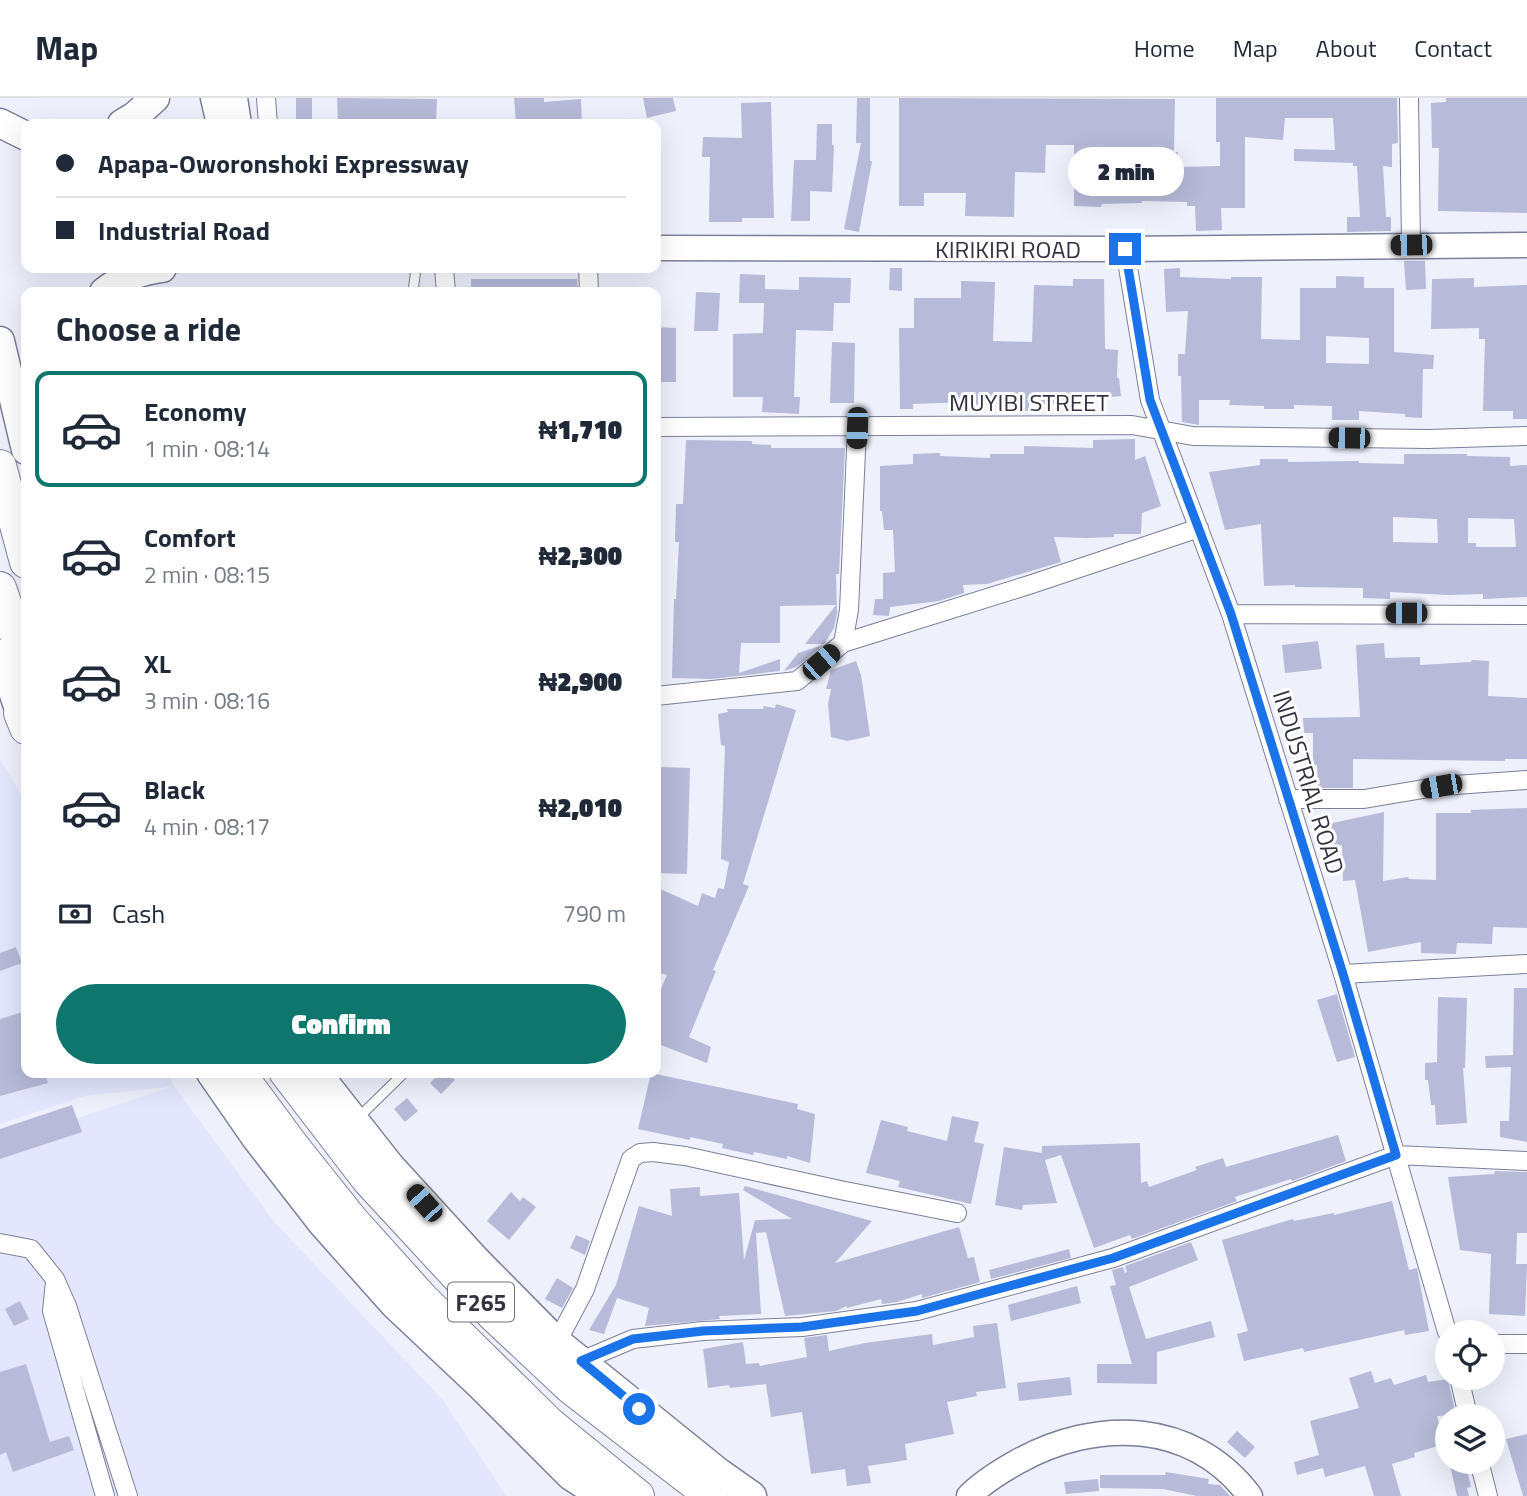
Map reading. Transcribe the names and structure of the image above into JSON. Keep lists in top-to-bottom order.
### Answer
{
  "streets": {
    "highway": ["F265"],
    "main road": ["KIRIKIRI ROAD"],
    "street": ["MUYIBI STREET", "INDUSTRIAL ROAD"]
  },
  "crossings": [
    ["KIRIKIRI ROAD", "INDUSTRIAL ROAD"],
    ["MUYIBI STREET", "INDUSTRIAL ROAD"]
  ],
  "page": {
    "header": "Map",
    "nav": [
      "Home",
      "Map",
      "About",
      "Contact"
    ],
    "banner": ["Apapa-Oworonshoki Expressway", "Industrial Road"],
    "bubble": "2 min",
    "heading": "Choose a ride",
    "list": [
      {
        "name": "Economy",
        "note": "1 min · 08:14",
        "value": "₦1,710"
      },
      {
        "name": "Comfort",
        "note": "2 min · 08:15",
        "value": "₦2,300"
      },
      {
        "name": "XL",
        "note": "3 min · 08:16",
        "value": "₦2,900"
      },
      {
        "name": "Black",
        "note": "4 min · 08:17",
        "value": "₦2,010"
      }
    ],
    "pay": ["Cash", "790 m"],
    "buttons": "Confirm"
  }
}
